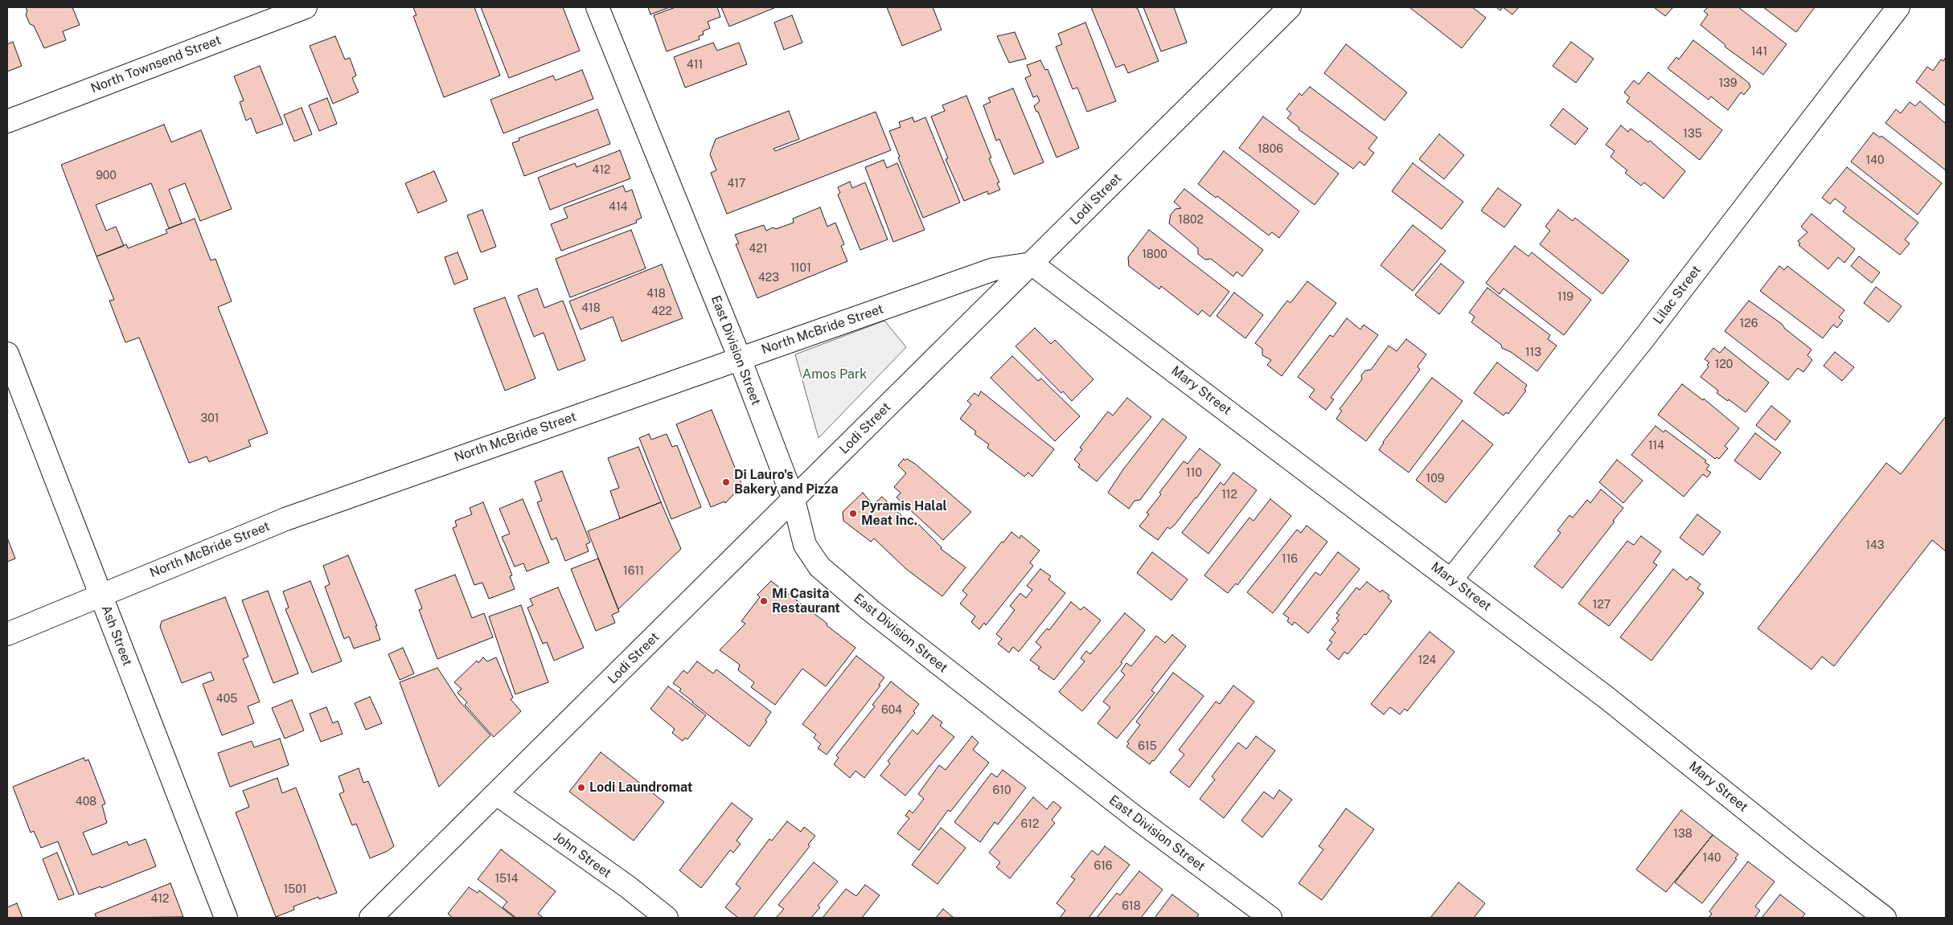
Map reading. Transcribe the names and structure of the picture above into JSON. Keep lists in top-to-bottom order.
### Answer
{
  "streets": {
    "street": [
      "North Townsend Street",
      "Lodi Street",
      "Lilac Street",
      "North McBride Street",
      "East Division Street",
      "Mary Street",
      "Ash Street",
      "John Street"
    ]
  },
  "crossings": [
    ["Lodi Street", "North McBride Street"],
    ["Lodi Street", "East Division Street"],
    ["Lodi Street", "Mary Street"],
    ["Lodi Street", "John Street"],
    ["Lilac Street", "Mary Street"],
    ["North McBride Street", "East Division Street"],
    ["North McBride Street", "Mary Street"],
    ["North McBride Street", "Ash Street"]
  ],
  "parks": ["Amos Park"],
  "places": [
    "Di Lauro's Bakery and Pizza",
    "Pyramis Halal Meat Inc.",
    "Mi Casita Restaurant",
    "Lodi Laundromat"
  ],
  "house_numbers": [
    "141",
    "411",
    "139",
    "135",
    "1806",
    "140",
    "412",
    "900",
    "417",
    "414",
    "1802",
    "421",
    "1800",
    "1101",
    "423",
    "418",
    "119",
    "418",
    "422",
    "126",
    "113",
    "120",
    "301",
    "114",
    "110",
    "109",
    "112",
    "143",
    "116",
    "1611",
    "127",
    "124",
    "405",
    "604",
    "615",
    "610",
    "408",
    "612",
    "138",
    "140",
    "616",
    "1514",
    "1501",
    "412",
    "618"
  ]
}
